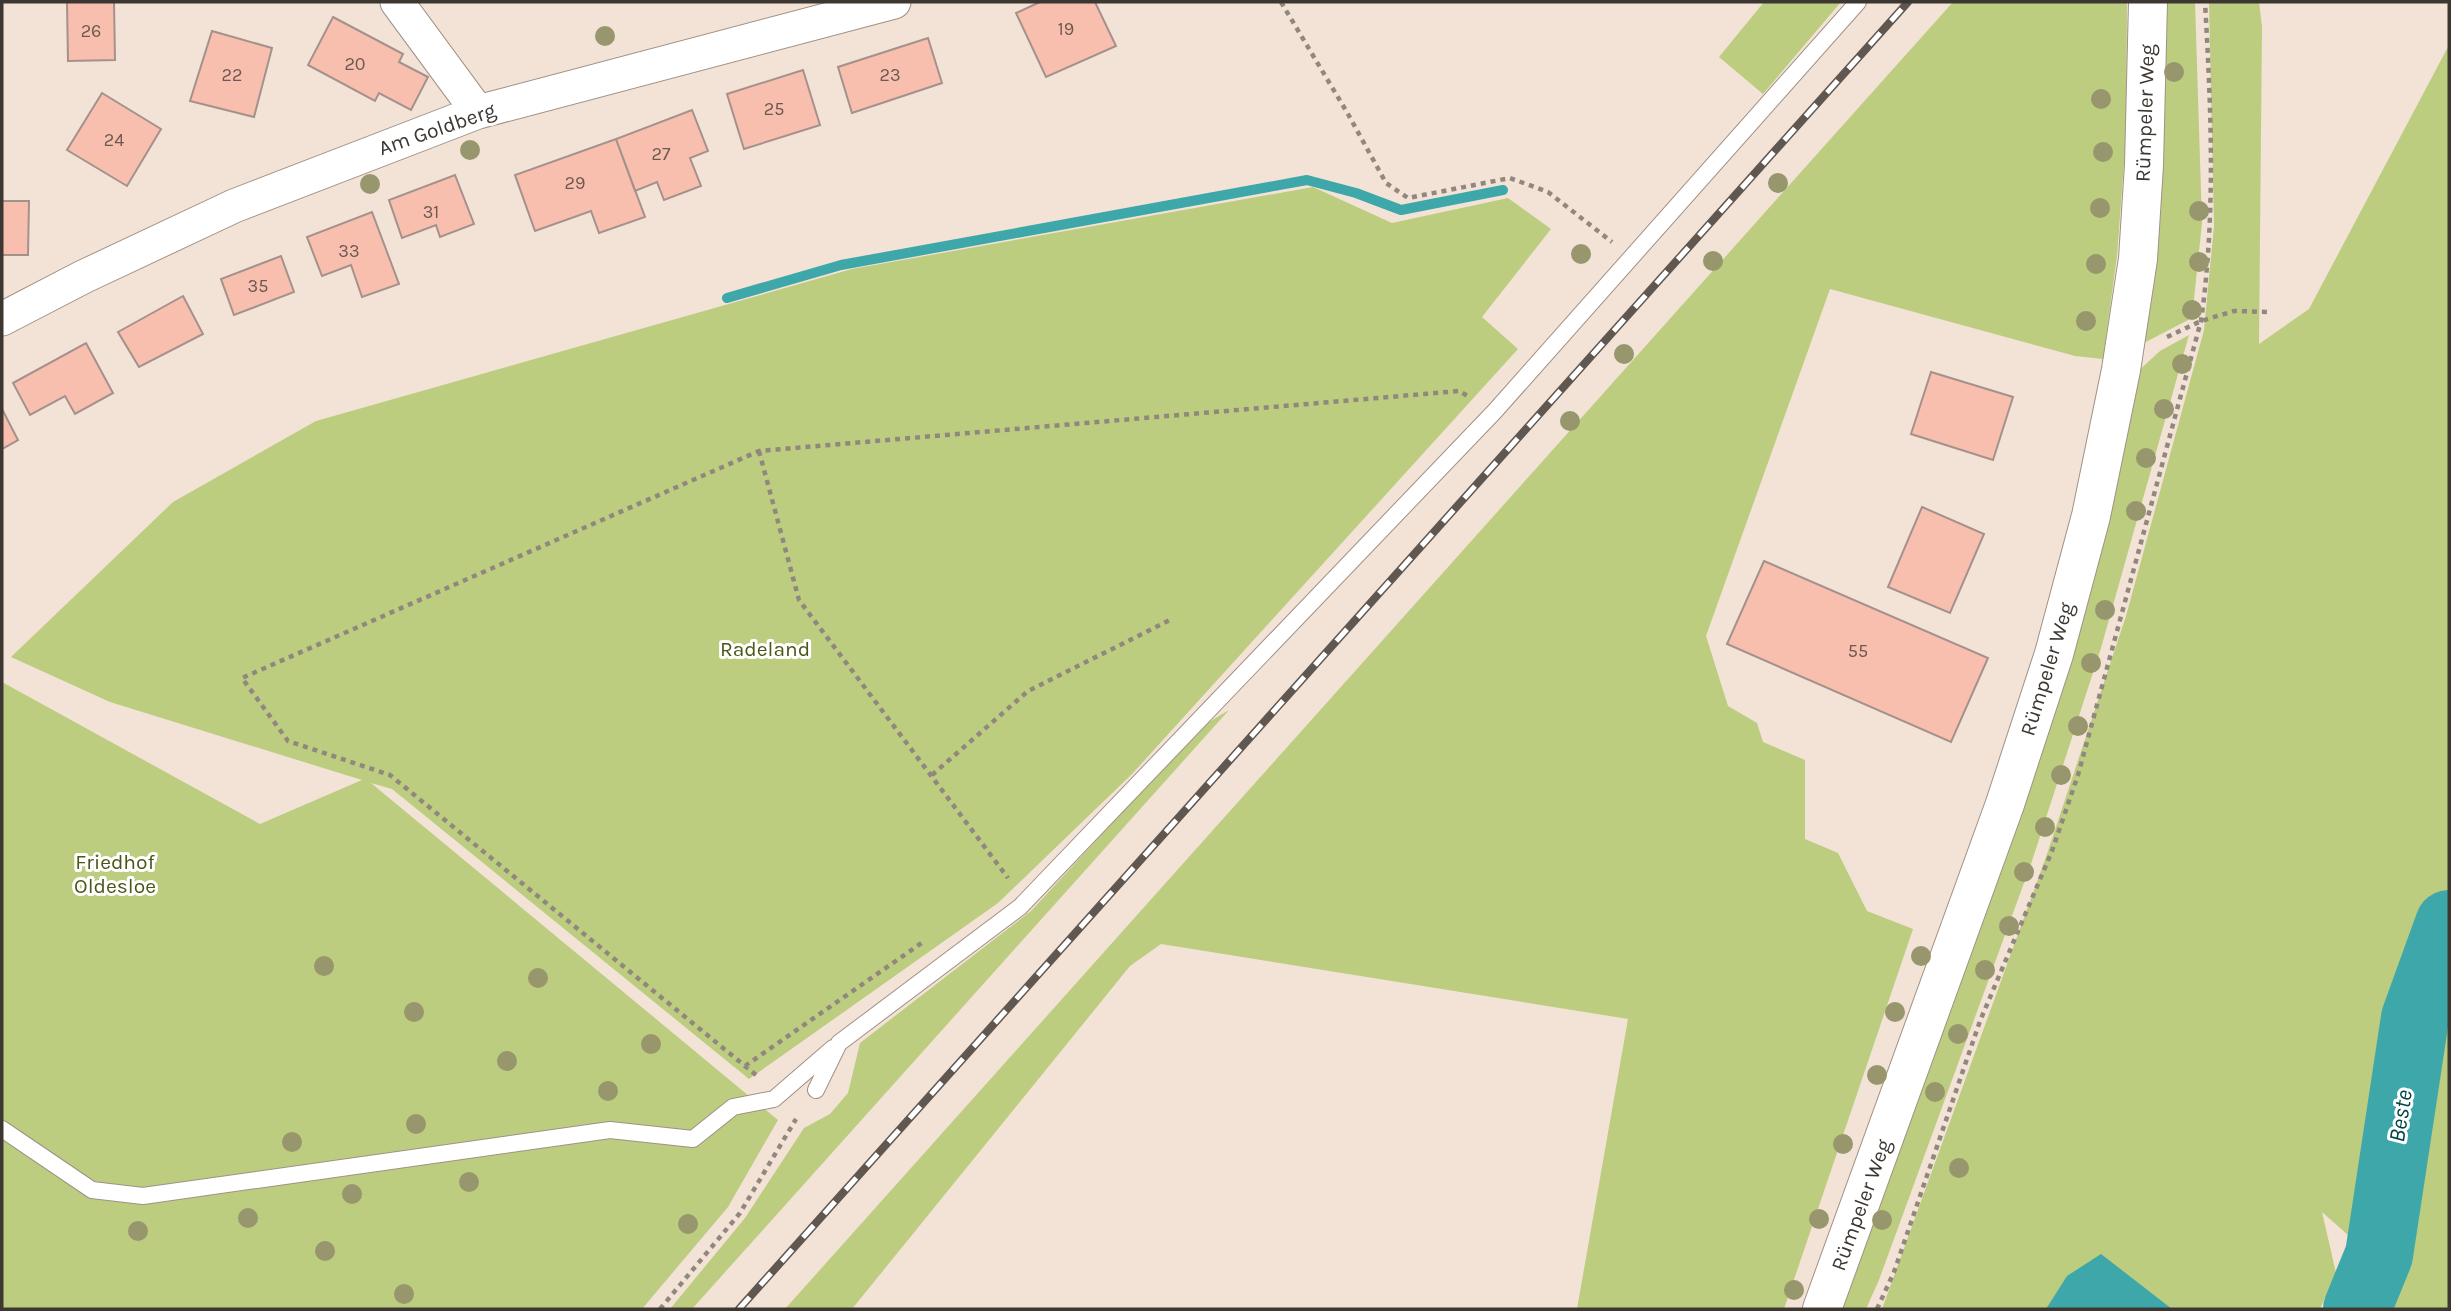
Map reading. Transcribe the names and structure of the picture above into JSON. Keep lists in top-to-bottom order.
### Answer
{
  "streets": {
    "street": ["Rümpeler Weg", "Am Goldberg"]
  },
  "water": ["Beste"],
  "parks": ["Radeland", "Friedhof Oldesloe"],
  "house_numbers": [
    "19",
    "26",
    "20",
    "22",
    "23",
    "25",
    "24",
    "27",
    "29",
    "31",
    "33",
    "35",
    "55"
  ]
}
